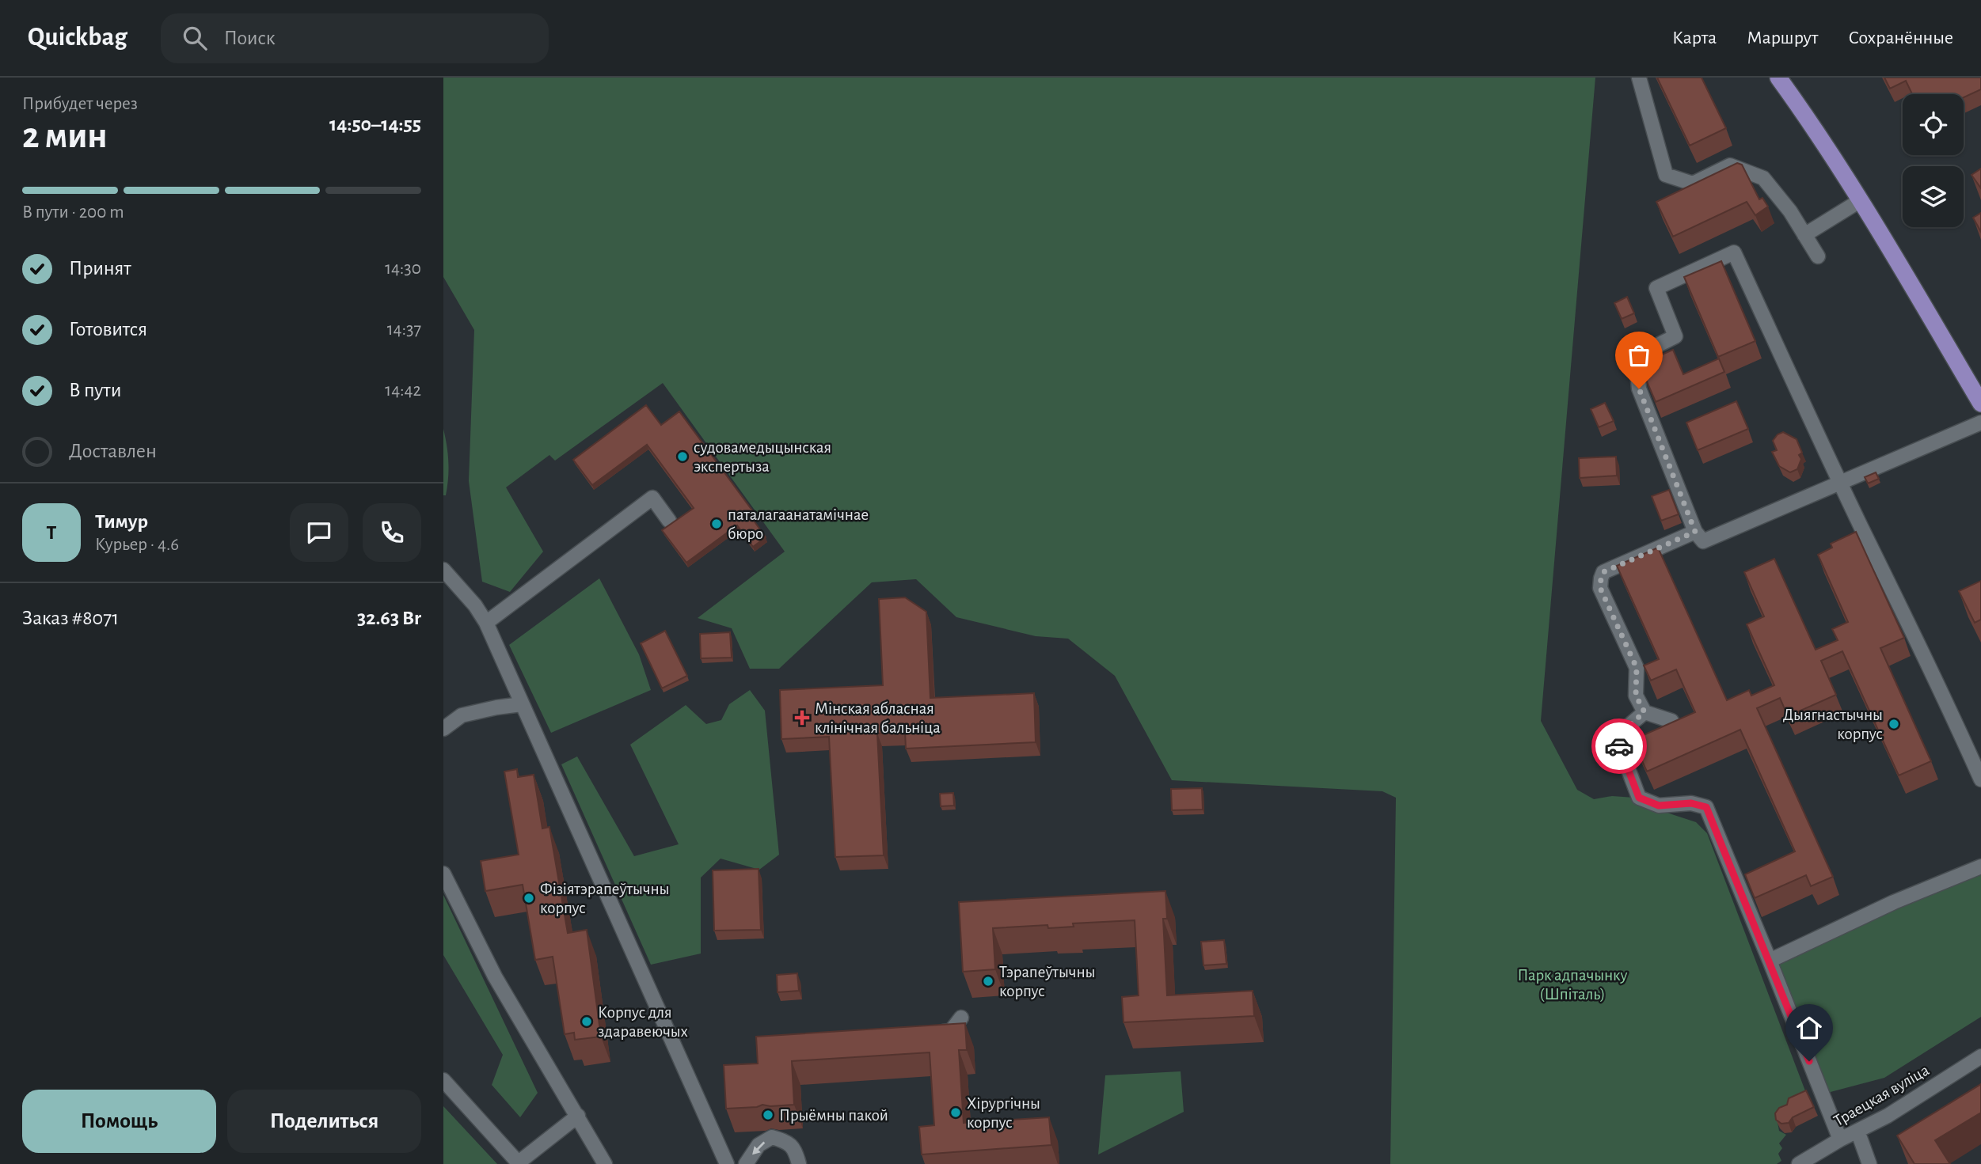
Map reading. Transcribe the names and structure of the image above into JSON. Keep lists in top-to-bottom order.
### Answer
{
  "streets": {
    "street": ["Траецкая вуліца"]
  },
  "parks": ["Парк адпачынку (Шпіталь)"],
  "places": {
    "other": [
      "судовамедыцынская экспертыза",
      "паталагаанатамічнае бюро",
      "Дыягнастычны корпус",
      "Фізіятэрапеўтычны корпус",
      "Тэрапеўтычны корпус",
      "Корпус для здаравеючых",
      "Хірургічны корпус",
      "Прыёмны пакой"
    ],
    "health": ["Мінская абласная клінічная бальніца"]
  },
  "page": {
    "header": "Quickbag",
    "search": "Поиск",
    "nav": ["Карта", "Маршрут", "Сохранённые"],
    "heading": ["2 мин", "Прибудет через", "14:50–14:55"],
    "panel": [
      "Тимур",
      "Курьер · 4.6",
      "Заказ #8071",
      "32.63 Br"
    ],
    "bar": "В пути · 200 m",
    "list": [
      ["Принят", "14:30"],
      ["Готовится", "14:37"],
      ["В пути", "14:42"],
      "Доставлен"
    ],
    "round": "Т",
    "buttons": ["Помощь", "Поделиться"]
  }
}
